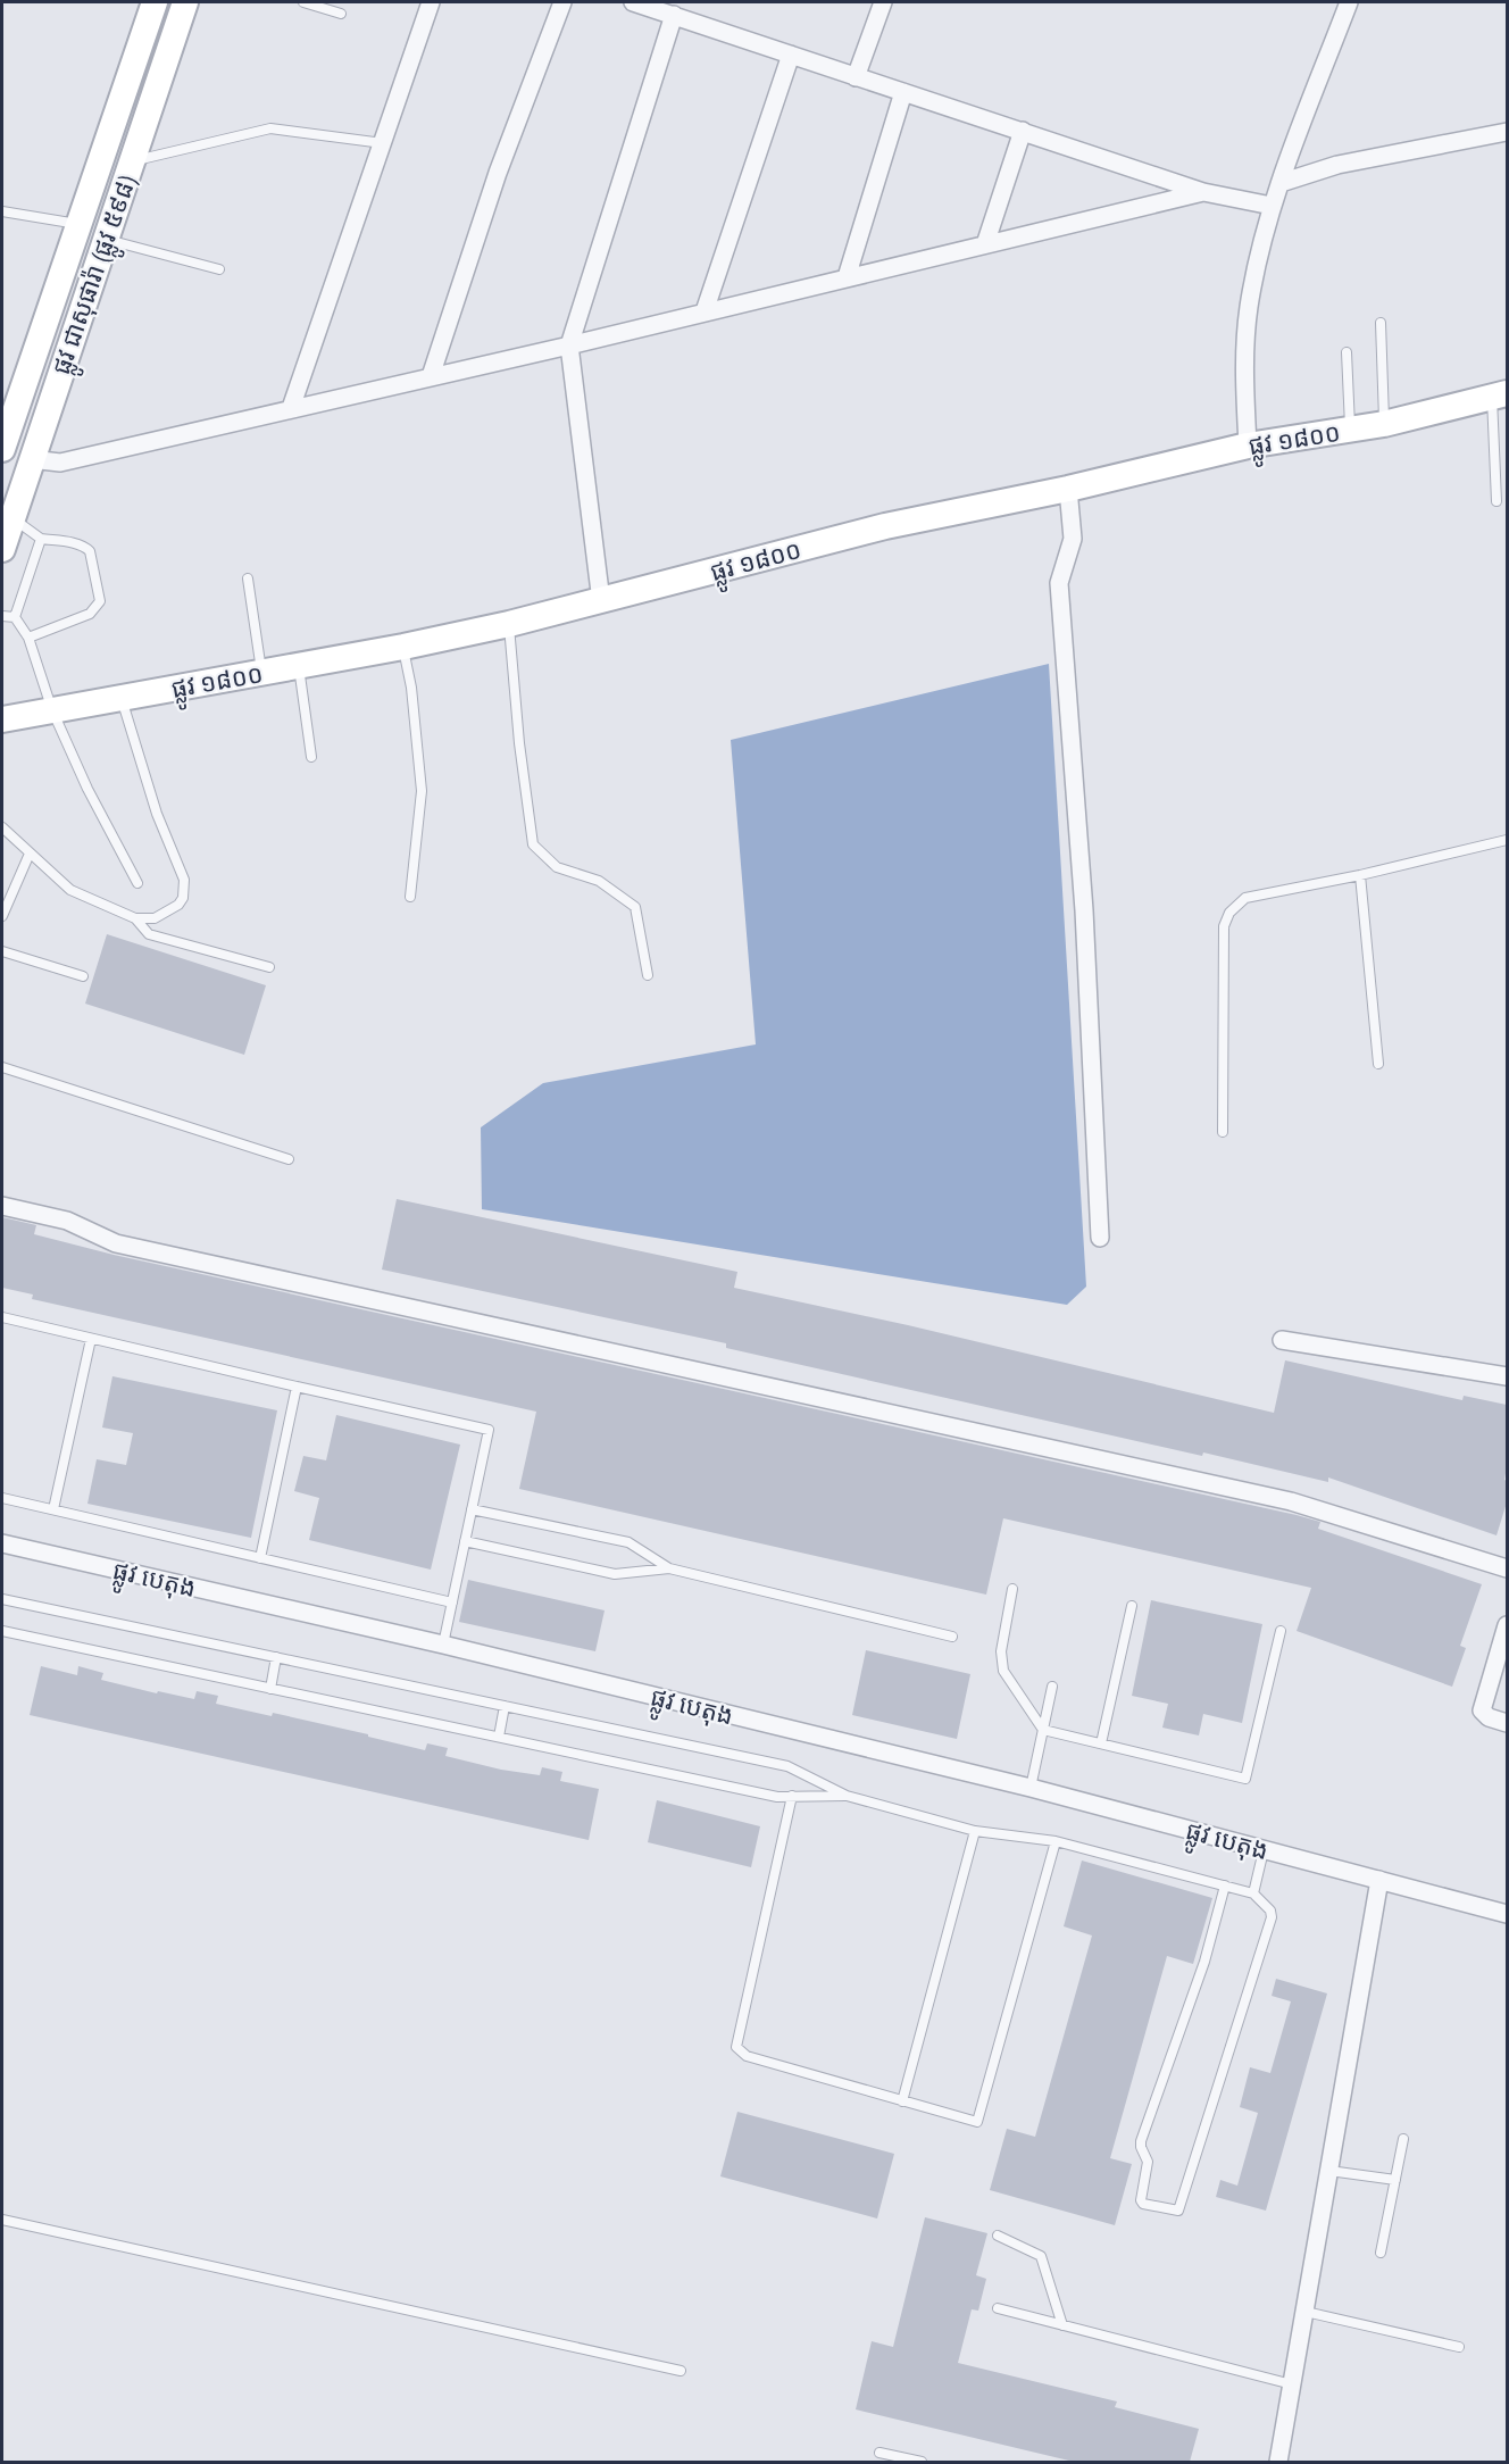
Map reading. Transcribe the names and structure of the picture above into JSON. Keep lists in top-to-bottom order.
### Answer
{
  "streets": {
    "street": ["ផ្លូវ ជាសុផារ៉ា (ផ្លូវ ៥៩៨)", "ផ្លូវ ១៨០០", "ផ្លូវ បេតុង"]
  }
}
